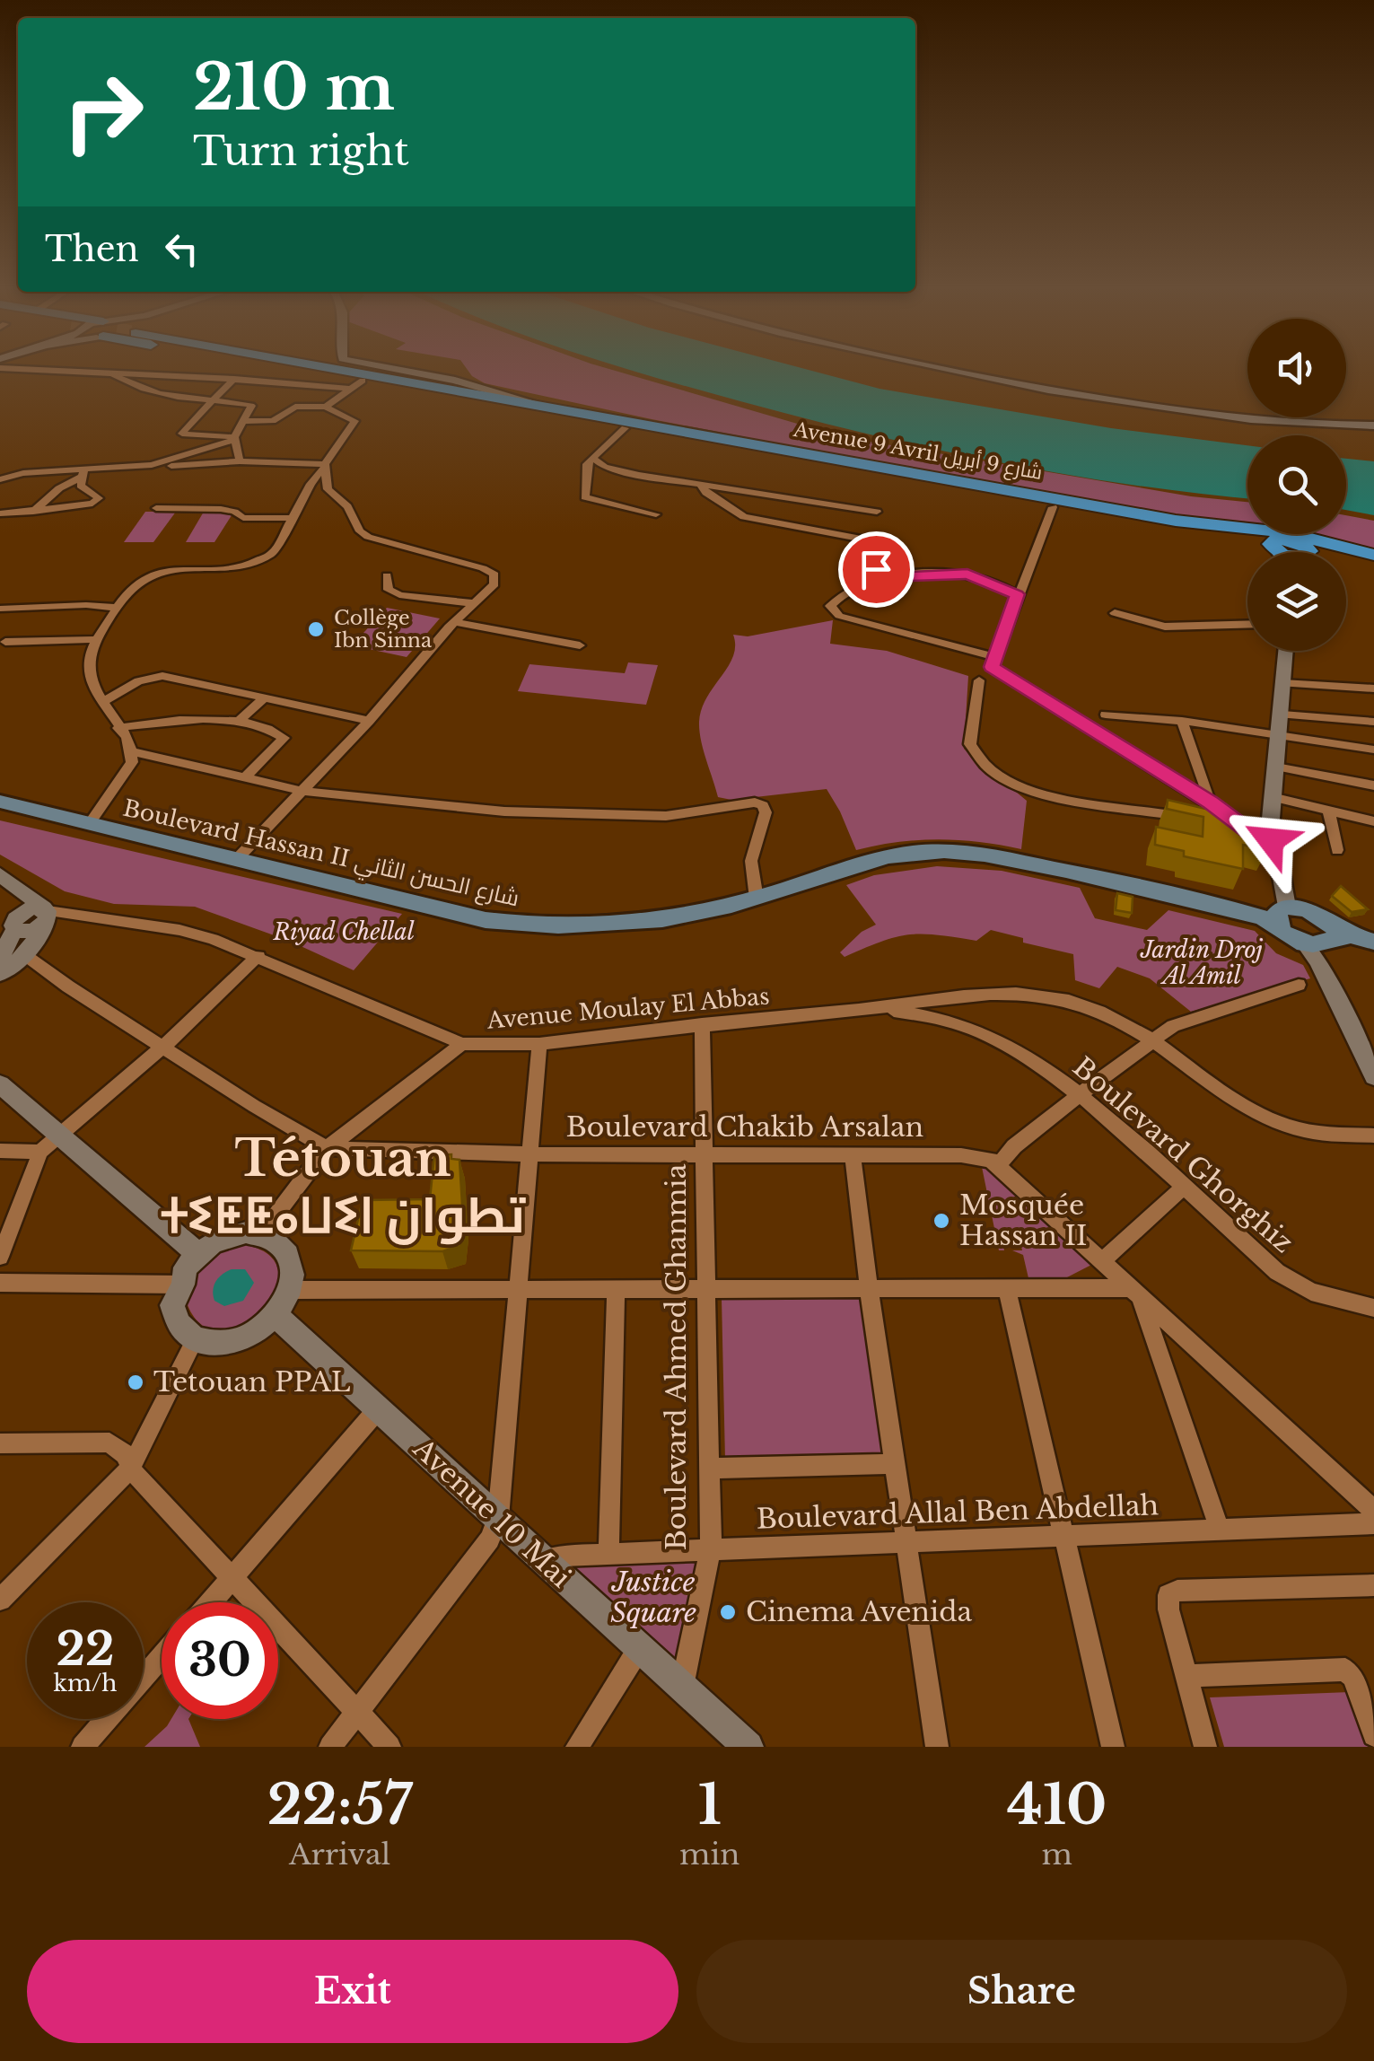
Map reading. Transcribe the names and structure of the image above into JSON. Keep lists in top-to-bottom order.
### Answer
{
  "streets": {
    "highway": ["Avenue 9 Avril شارع 9 أبريل"],
    "main road": ["Boulevard Hassan II شارع الحسن الثاني"],
    "street": [
      "Avenue Moulay El Abbas",
      "Boulevard Chakib Arsalan",
      "Boulevard Ghorghiz",
      "Boulevard Ahmed Ghanmia",
      "Boulevard Allal Ben Abdellah",
      "Avenue 10 Mai"
    ]
  },
  "crossings": [
    ["Avenue Moulay El Abbas", "Boulevard Ghorghiz"],
    ["Avenue Moulay El Abbas", "Boulevard Ahmed Ghanmia"],
    ["Boulevard Chakib Arsalan", "Boulevard Ahmed Ghanmia"],
    ["Boulevard Ahmed Ghanmia", "Boulevard Allal Ben Abdellah"],
    ["Boulevard Ahmed Ghanmia", "Avenue 10 Mai"],
    ["Boulevard Allal Ben Abdellah", "Avenue 10 Mai"]
  ],
  "districts": ["Tétouan ⵜⵉⵟⵟⴰⵡⵉⵏ تطوان"],
  "parks": ["Riyad Chellal", "Jardin Droj Al Amil", "Justice Square"],
  "places": [
    "Collège Ibn Sinna",
    "Mosquée Hassan II",
    "Tetouan PPAL",
    "Cinema Avenida"
  ],
  "page": {
    "turn": ["210 m", "Turn right"],
    "then": "Then",
    "speed": "22 km/h",
    "limit": "30",
    "eta": [
      "22:57",
      "Arrival",
      "1",
      "min",
      "410",
      "m"
    ],
    "buttons": ["Exit", "Share"]
  }
}
